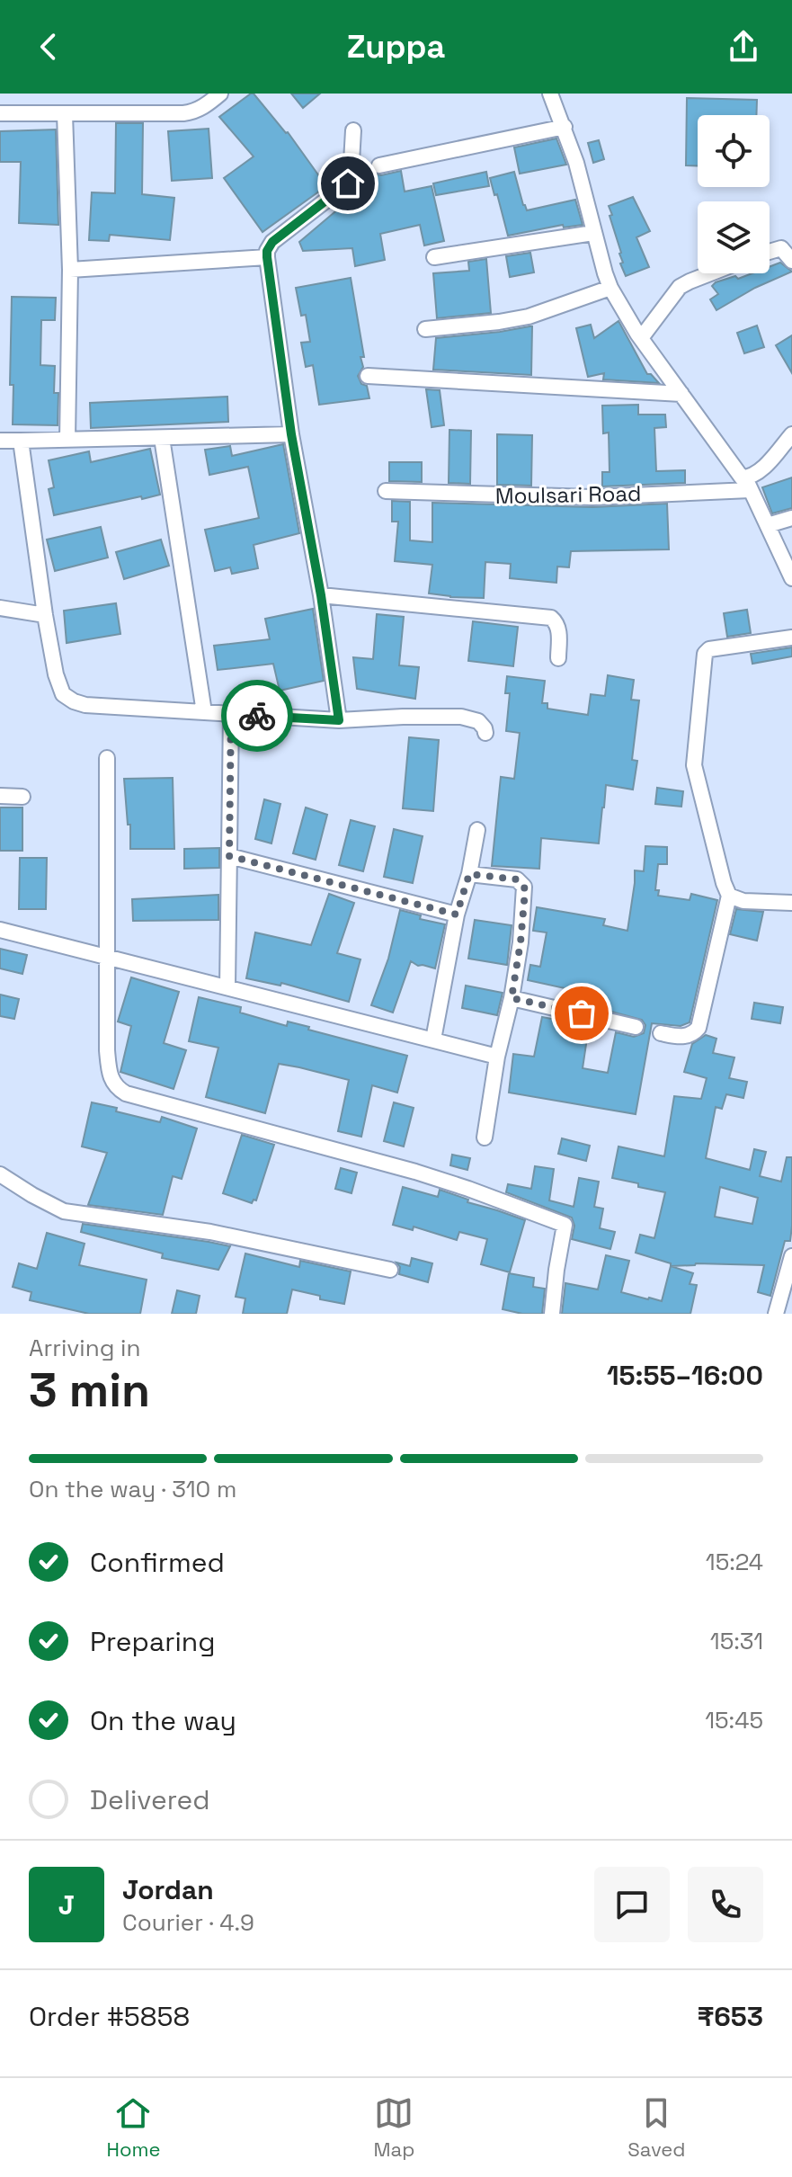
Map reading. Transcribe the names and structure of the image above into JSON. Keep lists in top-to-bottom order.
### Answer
{
  "streets": {
    "street": ["Moulsari Road"]
  },
  "page": {
    "header": "Zuppa",
    "heading": ["3 min", "Arriving in", "15:55–16:00"],
    "panel": [
      "Jordan",
      "Courier · 4.9",
      "Order #5858",
      "₹653"
    ],
    "bar": "On the way · 310 m",
    "list": [
      ["Confirmed", "15:24"],
      ["Preparing", "15:31"],
      ["On the way", "15:45"],
      "Delivered"
    ],
    "round": "J",
    "tabs": ["Home", "Map", "Saved"]
  }
}
